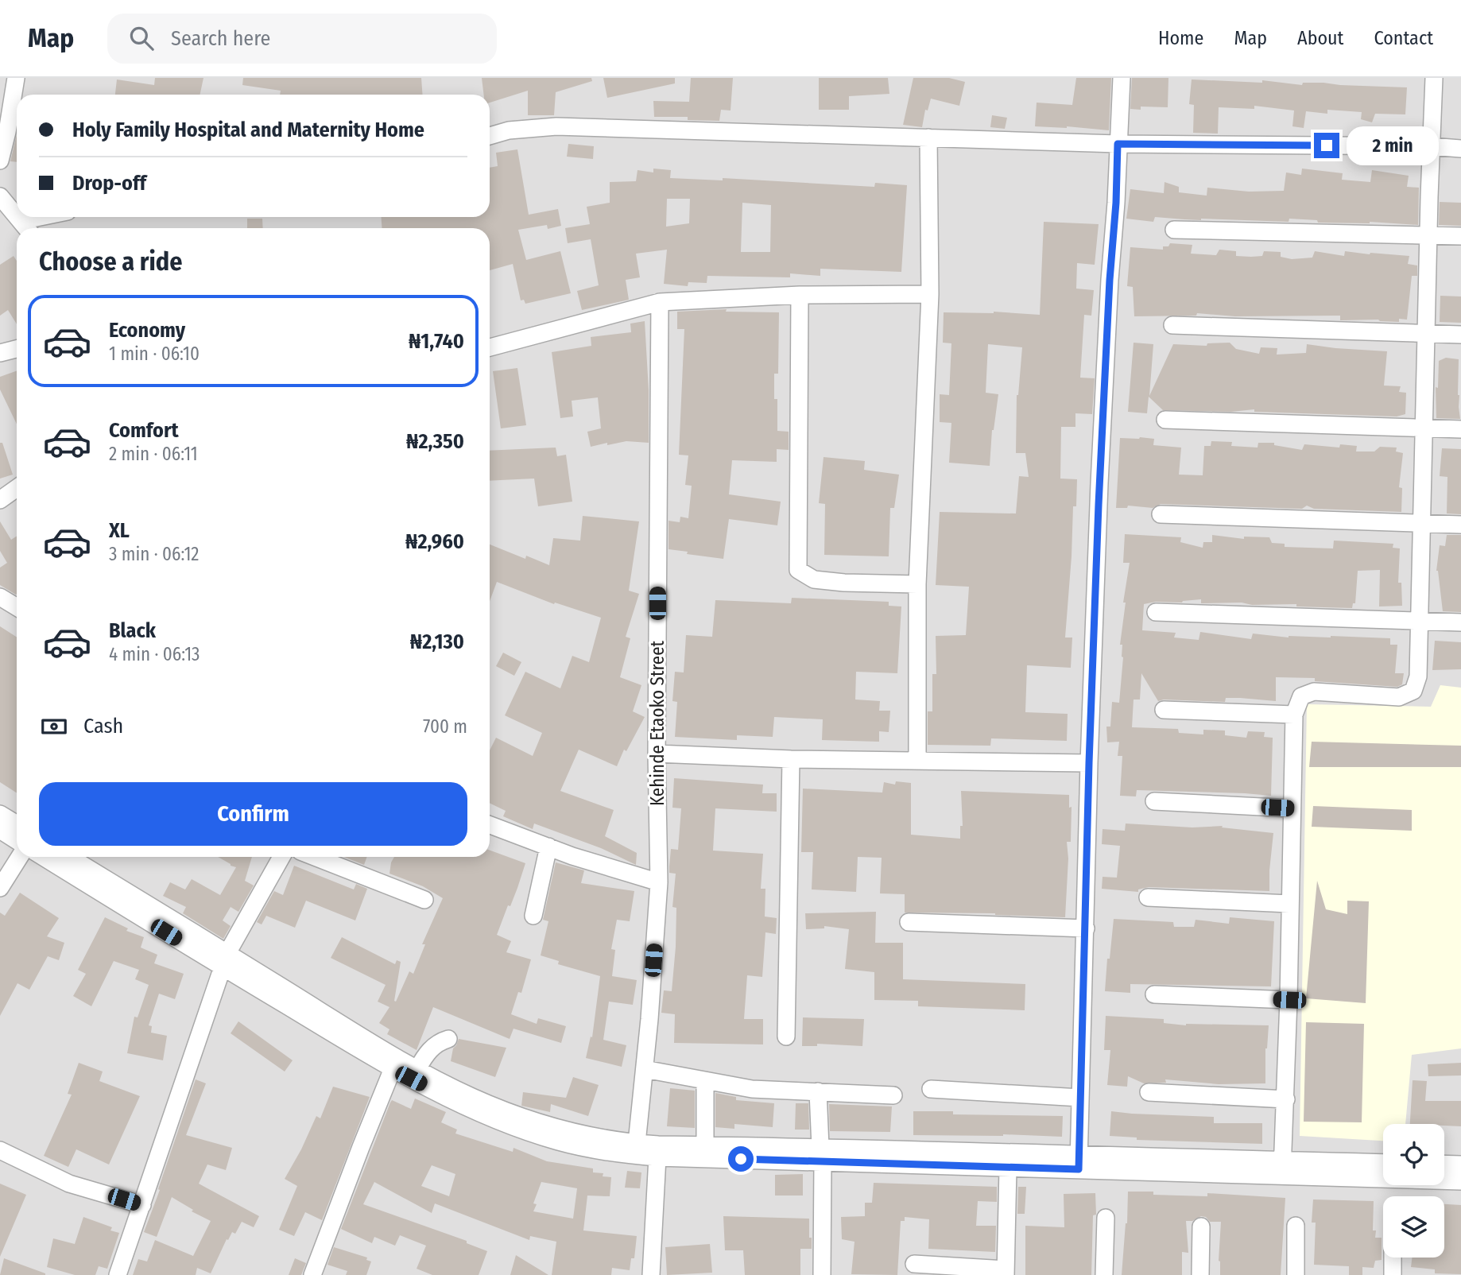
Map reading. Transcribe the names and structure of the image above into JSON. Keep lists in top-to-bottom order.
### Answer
{
  "streets": {
    "street": ["Kehinde Etaoko Street"]
  },
  "page": {
    "header": "Map",
    "search": "Search here",
    "nav": [
      "Home",
      "Map",
      "About",
      "Contact"
    ],
    "banner": ["Holy Family Hospital and Maternity Home", "Drop-off"],
    "bubble": "2 min",
    "heading": "Choose a ride",
    "list": [
      {
        "name": "Economy",
        "note": "1 min · 06:10",
        "value": "₦1,740"
      },
      {
        "name": "Comfort",
        "note": "2 min · 06:11",
        "value": "₦2,350"
      },
      {
        "name": "XL",
        "note": "3 min · 06:12",
        "value": "₦2,960"
      },
      {
        "name": "Black",
        "note": "4 min · 06:13",
        "value": "₦2,130"
      }
    ],
    "pay": ["Cash", "700 m"],
    "buttons": "Confirm"
  }
}
